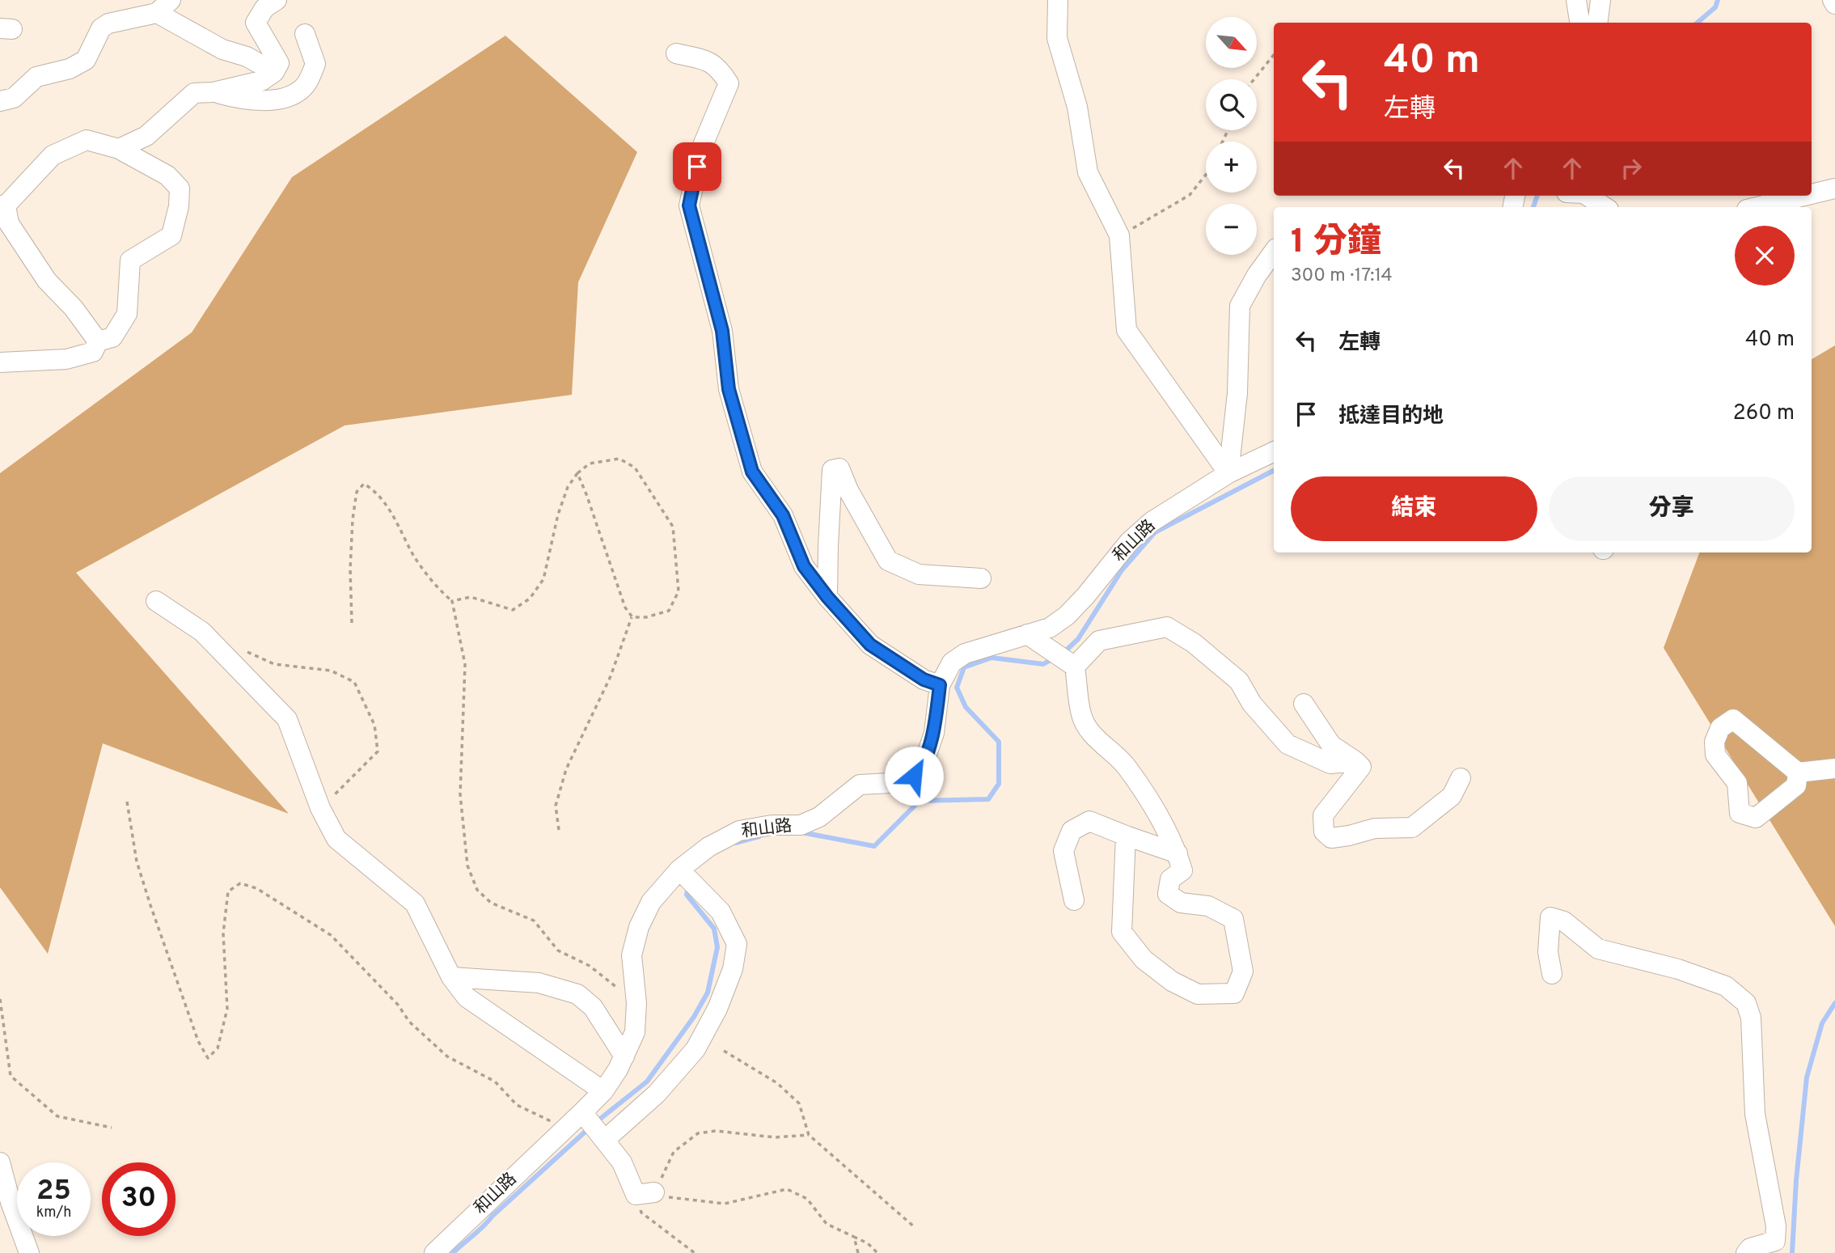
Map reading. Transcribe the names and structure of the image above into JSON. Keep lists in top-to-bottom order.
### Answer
{
  "streets": {
    "street": ["和山路"]
  },
  "north": "bottom right",
  "page": {
    "map_buttons": ["+", "−"],
    "turn": ["40 m", "左轉"],
    "heading": ["1 分鐘", "300 m · 17:14"],
    "list": [
      {
        "name": "左轉",
        "value": "40 m"
      },
      {
        "name": "抵達目的地",
        "value": "260 m"
      }
    ],
    "buttons": ["結束", "分享"],
    "speed": "25 km/h",
    "limit": "30"
  }
}
